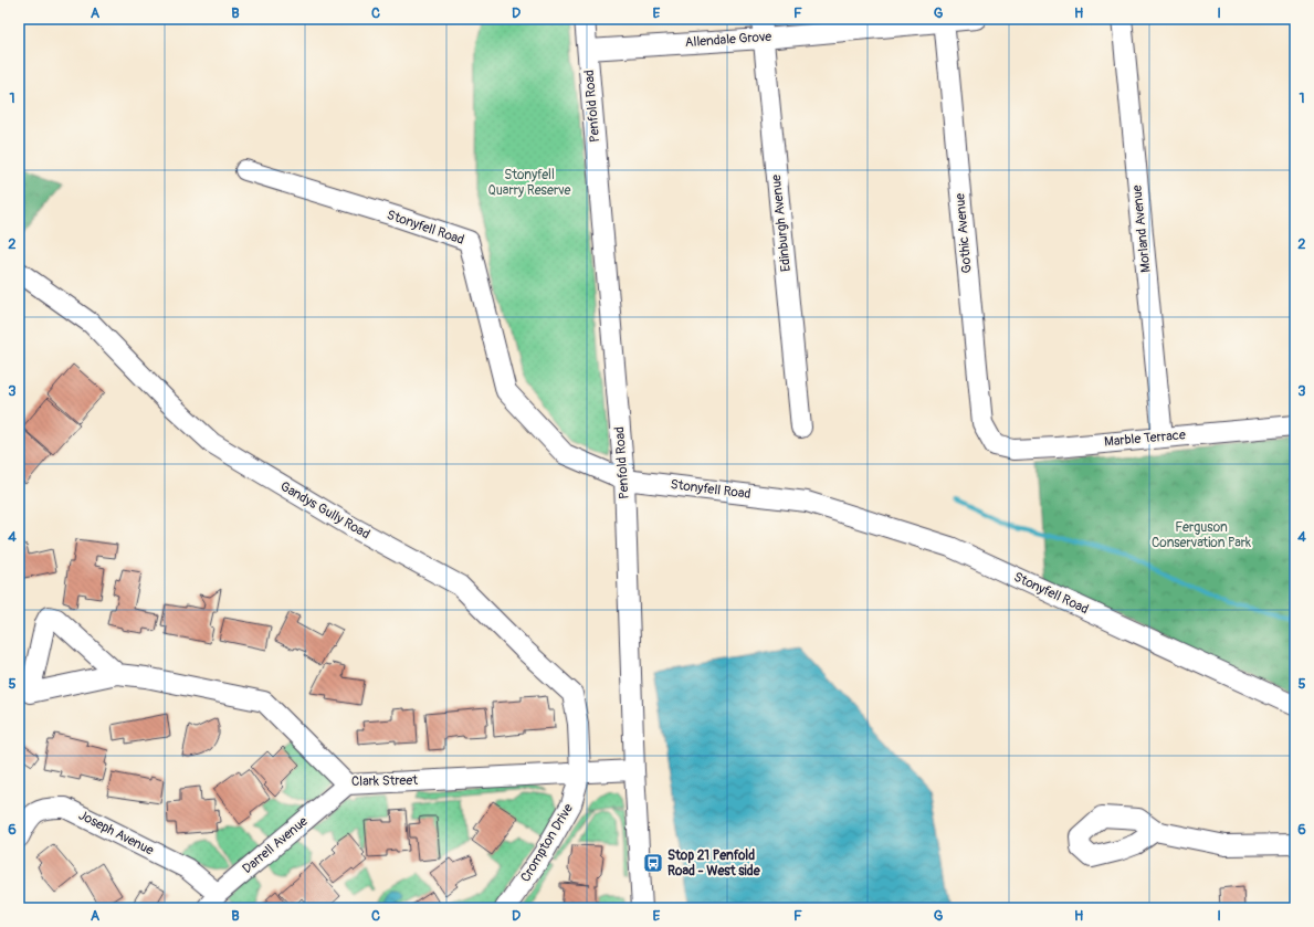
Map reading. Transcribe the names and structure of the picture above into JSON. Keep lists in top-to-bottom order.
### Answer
{
  "streets": {
    "street": [
      "Allendale Grove",
      "Penfold Road",
      "Edinburgh Avenue",
      "Stonyfell Road",
      "Morland Avenue",
      "Gothic Avenue",
      "Marble Terrace",
      "Gandys Gully Road",
      "Clark Street",
      "Joseph Avenue",
      "Crompton Drive",
      "Darrell Avenue"
    ]
  },
  "crossings": [
    ["Allendale Grove", "Penfold Road"],
    ["Allendale Grove", "Edinburgh Avenue"],
    ["Allendale Grove", "Gothic Avenue"],
    ["Penfold Road", "Stonyfell Road"],
    ["Penfold Road", "Clark Street"],
    ["Morland Avenue", "Marble Terrace"],
    ["Gothic Avenue", "Marble Terrace"],
    ["Gandys Gully Road", "Clark Street"],
    ["Gandys Gully Road", "Crompton Drive"],
    ["Clark Street", "Crompton Drive"],
    ["Clark Street", "Darrell Avenue"],
    ["Joseph Avenue", "Darrell Avenue"]
  ],
  "parks": ["Stonyfell Quarry Reserve", "Ferguson Conservation Park"],
  "places": {
    "bus stop": ["Stop 21 Penfold Road - West side"]
  },
  "grid": {
    "columns": [
      "A",
      "B",
      "C",
      "D",
      "E",
      "F",
      "G",
      "H",
      "I"
    ],
    "rows": [
      "1",
      "2",
      "3",
      "4",
      "5",
      "6"
    ]
  }
}
